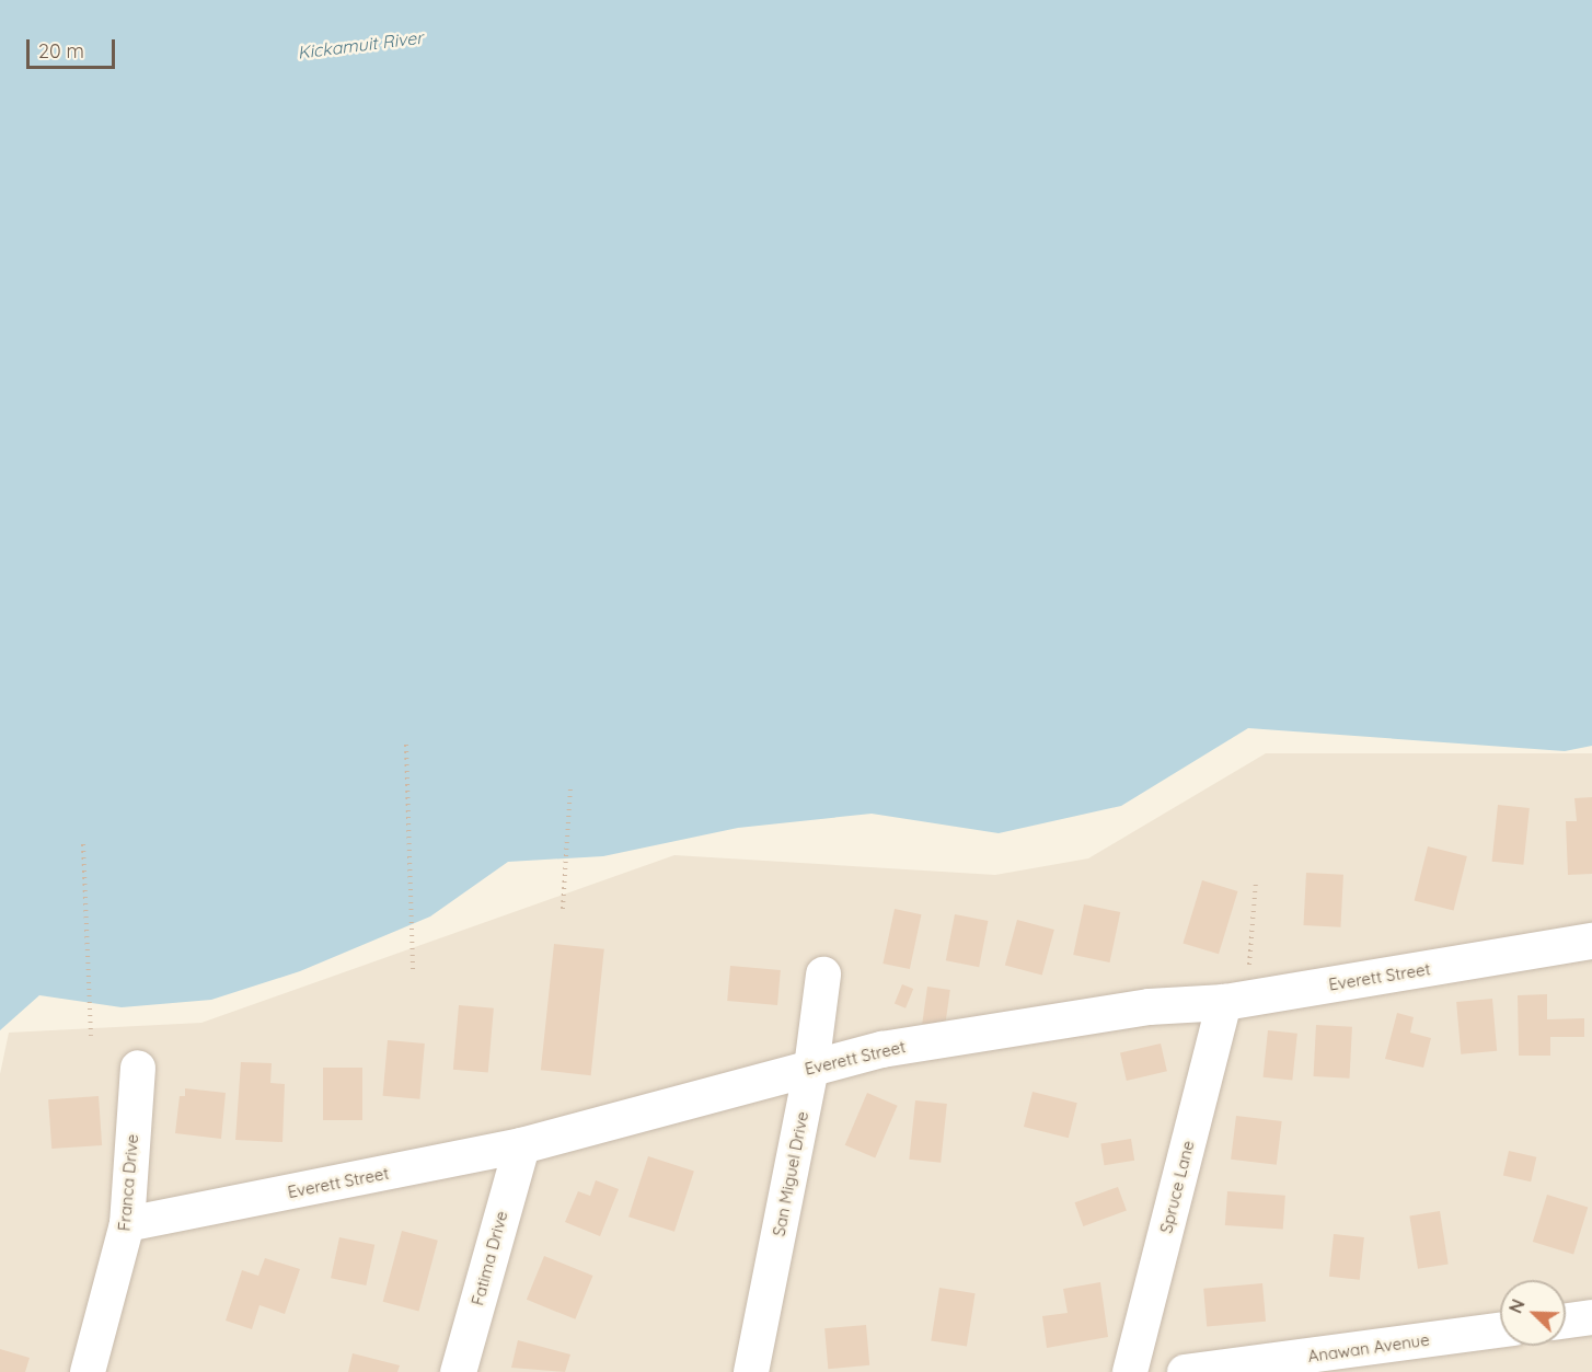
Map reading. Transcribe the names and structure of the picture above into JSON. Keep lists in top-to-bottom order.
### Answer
{
  "streets": {
    "street": [
      "Everett Street",
      "San Miguel Drive",
      "Franca Drive",
      "Spruce Lane",
      "Fatima Drive",
      "Anawan Avenue"
    ]
  },
  "crossings": [
    ["Everett Street", "San Miguel Drive"],
    ["Everett Street", "Franca Drive"],
    ["Everett Street", "Spruce Lane"],
    ["Everett Street", "Fatima Drive"]
  ],
  "water": ["Kickamuit River"],
  "scale_bar": "20 m",
  "north": "top left"
}
